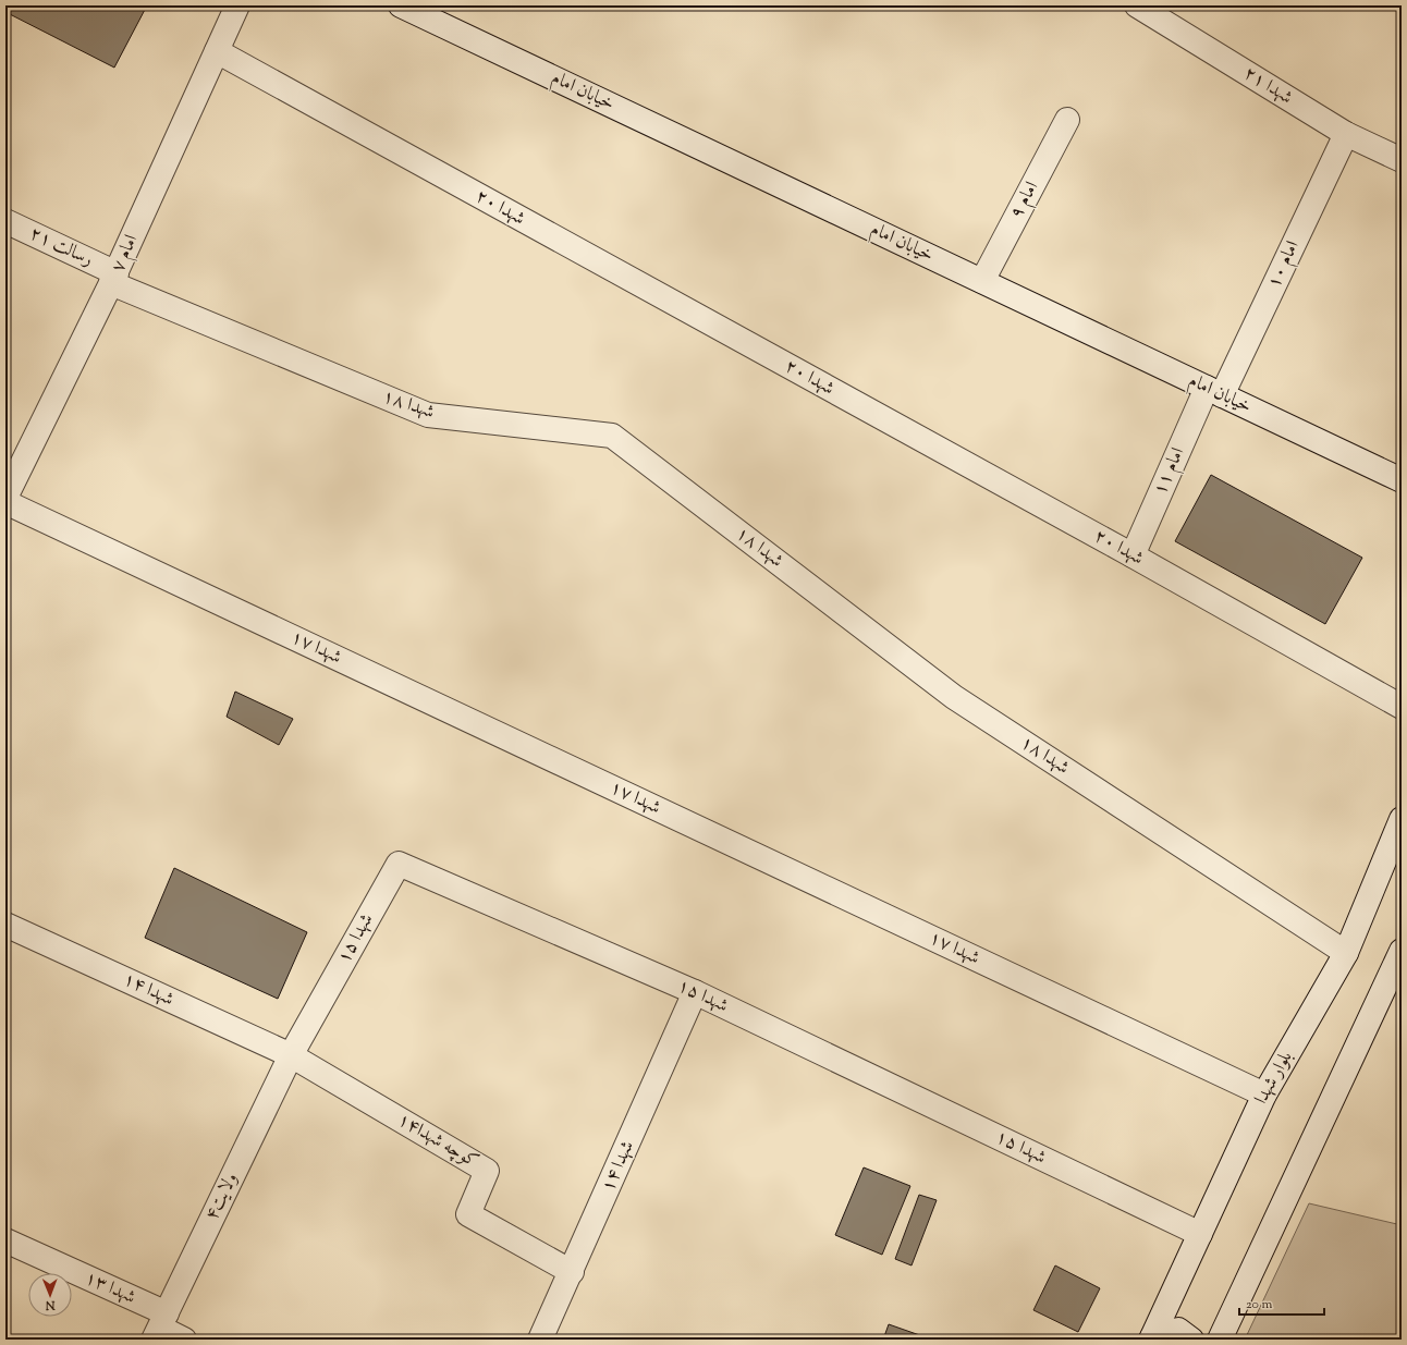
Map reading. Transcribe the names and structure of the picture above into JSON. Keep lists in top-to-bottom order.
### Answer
{
  "streets": {
    "street": [
      "شهدا ۲۱",
      "خیابان امام",
      "امام ۹",
      "شهدا ۲۰",
      "رسالت ۲۱",
      "امام ۷",
      "امام ۱۰",
      "شهدا ۱۸",
      "امام ۱۱",
      "شهدا ۱۷",
      "شهدا ۱۵",
      "شهدا ۱۴",
      "بلوار شهدا",
      "کوچه شهدا۱۴",
      "ولایت۴",
      "شهدا ۱۳"
    ]
  },
  "crossings": [
    ["شهدا ۲۱", "امام ۱۰"],
    ["خیابان امام", "امام ۹"],
    ["خیابان امام", "امام ۱۰"],
    ["خیابان امام", "امام ۱۱"],
    ["شهدا ۲۰", "امام ۷"],
    ["شهدا ۲۰", "امام ۱۱"],
    ["رسالت ۲۱", "امام ۷"],
    ["رسالت ۲۱", "شهدا ۱۸"],
    ["امام ۷", "شهدا ۱۸"],
    ["امام ۱۰", "امام ۱۱"],
    ["شهدا ۱۸", "بلوار شهدا"],
    ["شهدا ۱۷", "بلوار شهدا"],
    ["شهدا ۱۵", "شهدا ۱۴"],
    ["شهدا ۱۵", "بلوار شهدا"],
    ["شهدا ۱۵", "کوچه شهدا۱۴"],
    ["شهدا ۱۵", "ولایت۴"],
    ["شهدا ۱۴", "کوچه شهدا۱۴"],
    ["شهدا ۱۴", "ولایت۴"],
    ["کوچه شهدا۱۴", "ولایت۴"],
    ["ولایت۴", "شهدا ۱۳"]
  ],
  "scale_bar": "20 m",
  "north": "bottom"
}
